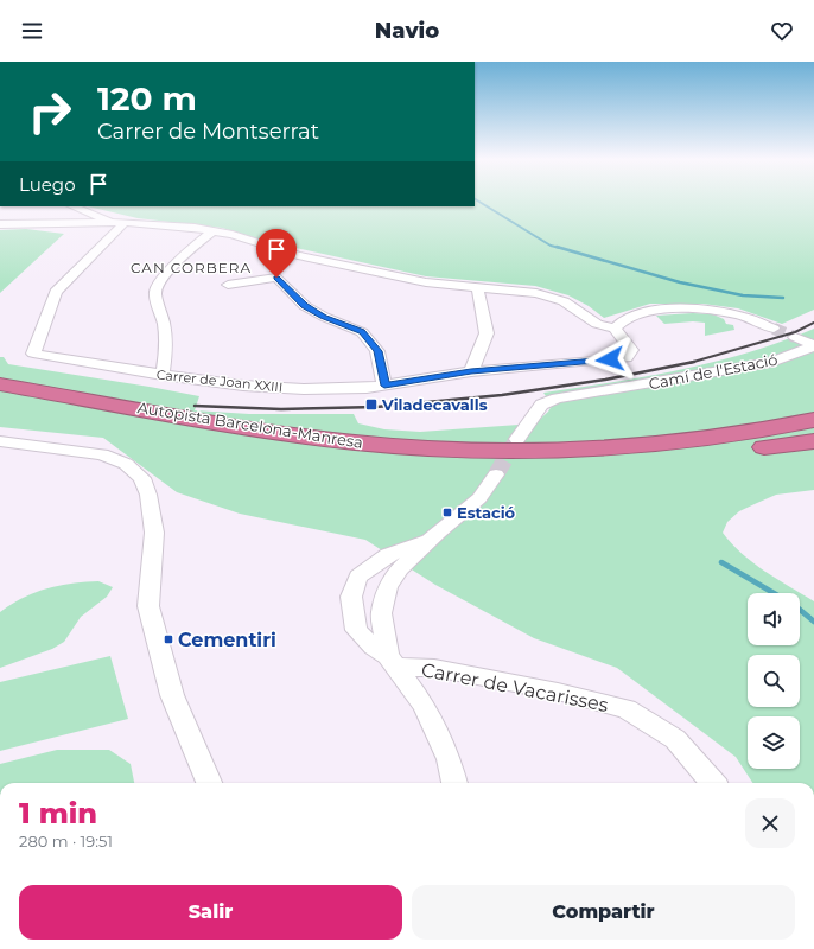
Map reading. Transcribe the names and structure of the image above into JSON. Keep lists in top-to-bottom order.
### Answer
{
  "streets": {
    "highway": ["Autopista Barcelona-Manresa"],
    "street": ["Camí de l'Estació", "Carrer de Joan XXIII", "Carrer de Vacarisses"]
  },
  "districts": ["CAN CORBERA"],
  "places": {
    "transit": ["Viladecavalls", "Estació", "Cementiri"]
  },
  "page": {
    "header": "Navio",
    "turn": ["120 m", "Carrer de Montserrat"],
    "then": "Luego",
    "heading": ["1 min", "280 m · 19:51"],
    "buttons": ["Salir", "Compartir"]
  }
}
